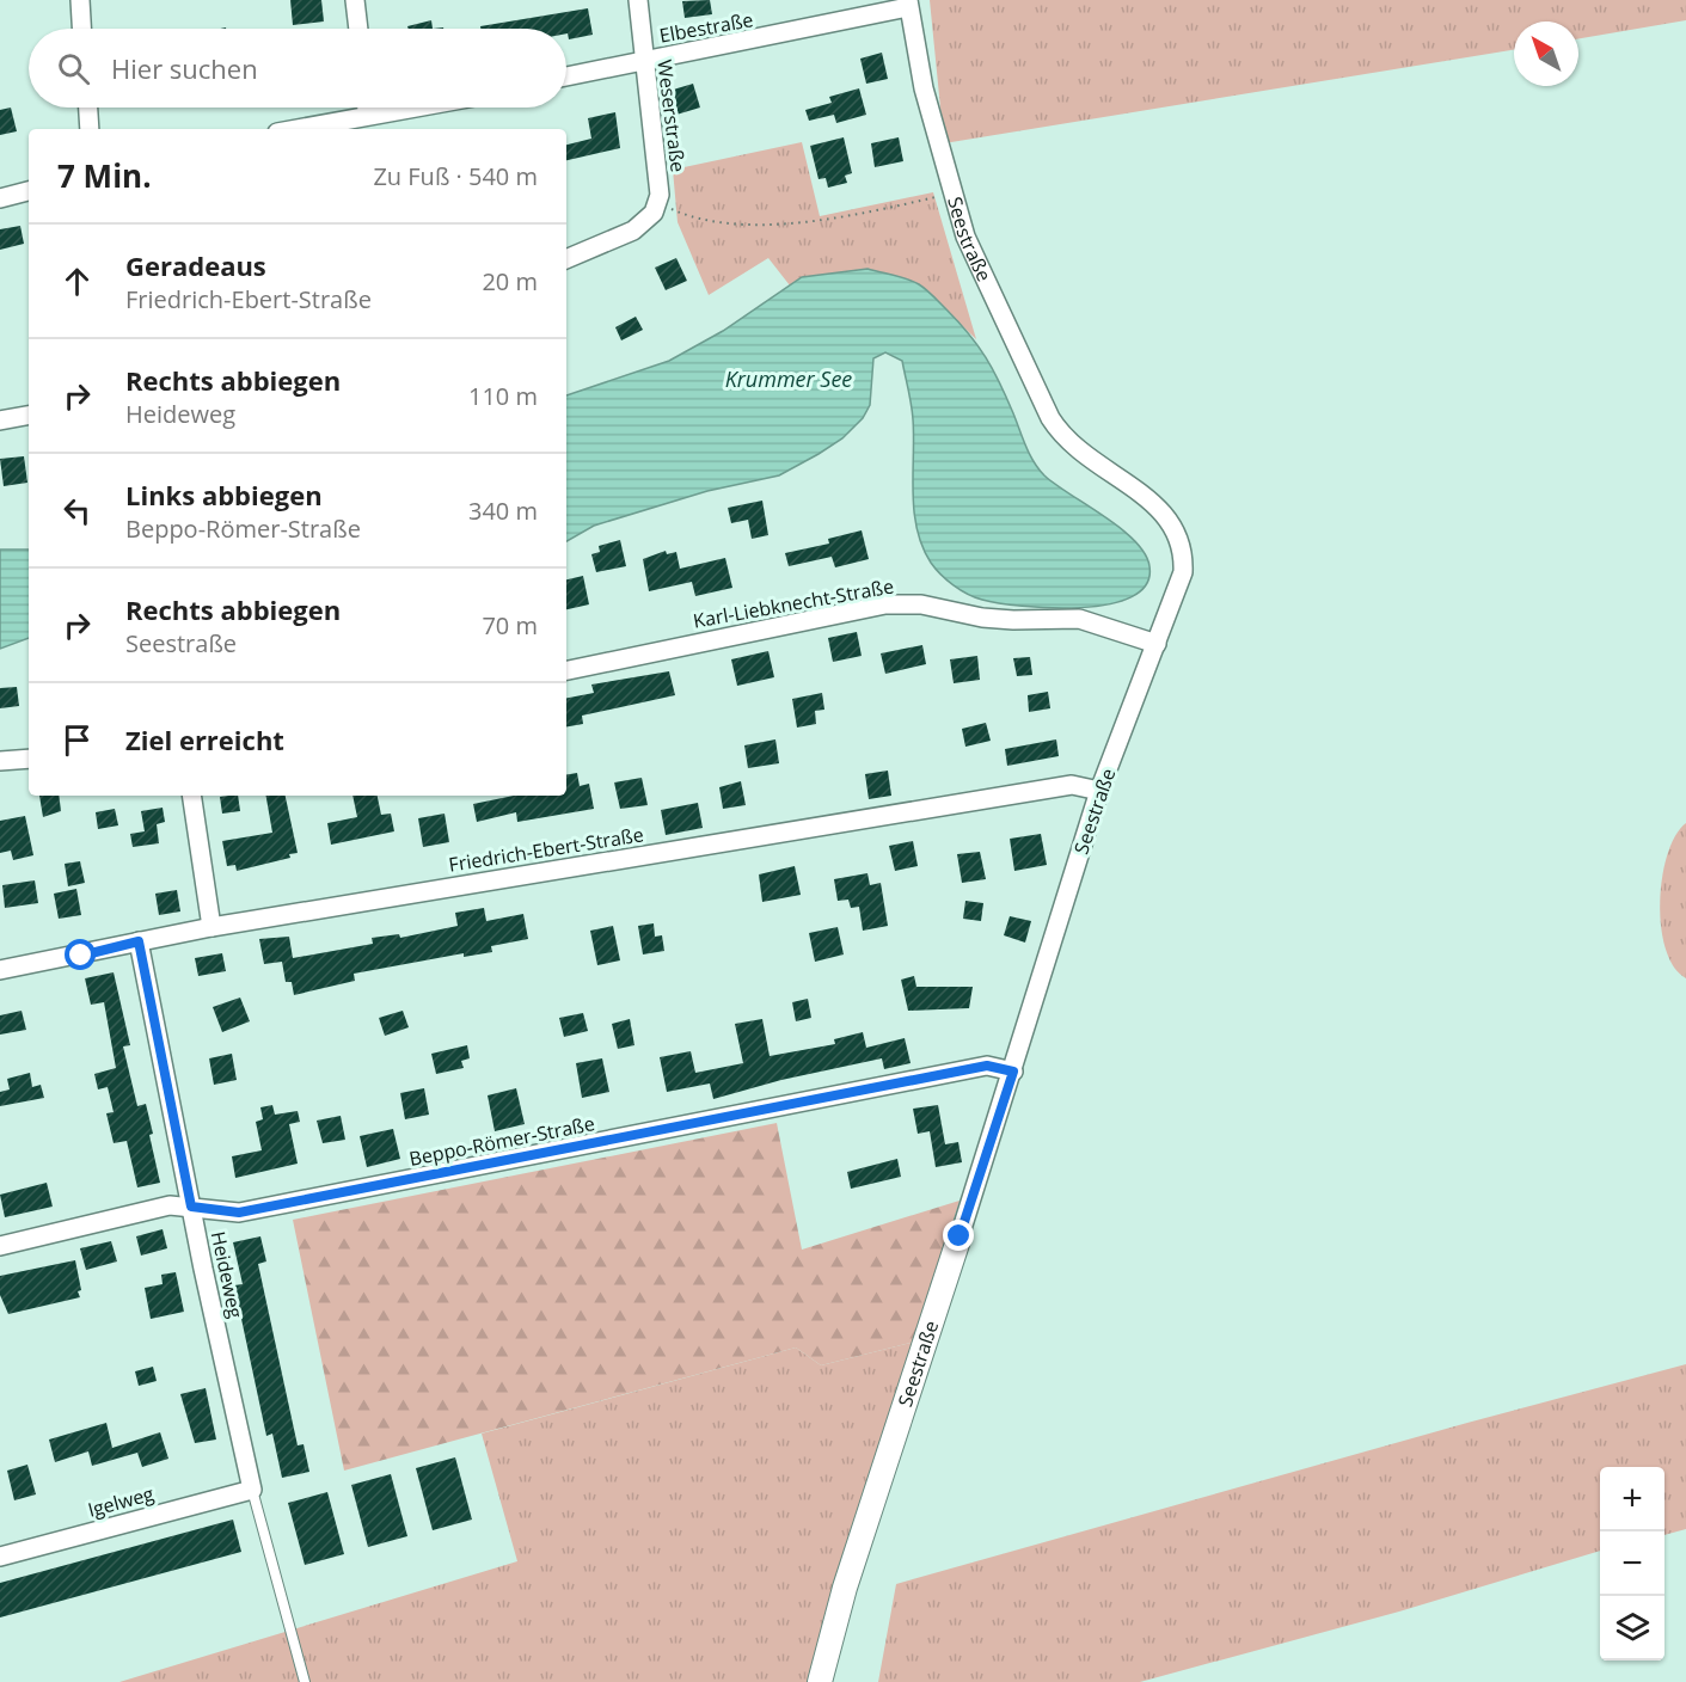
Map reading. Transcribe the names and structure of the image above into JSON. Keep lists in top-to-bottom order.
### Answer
{
  "streets": {
    "street": [
      "Elbestraße",
      "Weserstraße",
      "Seestraße",
      "Karl-Liebknecht-Straße",
      "Friedrich-Ebert-Straße",
      "Beppo-Römer-Straße",
      "Heideweg",
      "Igelweg"
    ]
  },
  "crossings": [
    ["Elbestraße", "Weserstraße"],
    ["Elbestraße", "Seestraße"],
    ["Seestraße", "Karl-Liebknecht-Straße"],
    ["Seestraße", "Friedrich-Ebert-Straße"],
    ["Seestraße", "Beppo-Römer-Straße"],
    ["Friedrich-Ebert-Straße", "Heideweg"],
    ["Beppo-Römer-Straße", "Heideweg"],
    ["Heideweg", "Igelweg"]
  ],
  "water": ["Krummer See"],
  "north": "top left",
  "page": {
    "search": "Hier suchen",
    "heading": ["7 Min.", "Zu Fuß · 540 m"],
    "list": [
      ["Geradeaus", "Friedrich-Ebert-Straße", "20 m"],
      ["Rechts abbiegen", "Heideweg", "110 m"],
      ["Links abbiegen", "Beppo-Römer-Straße", "340 m"],
      ["Rechts abbiegen", "Seestraße", "70 m"],
      "Ziel erreicht"
    ],
    "map_buttons": ["+", "−"]
  }
}
